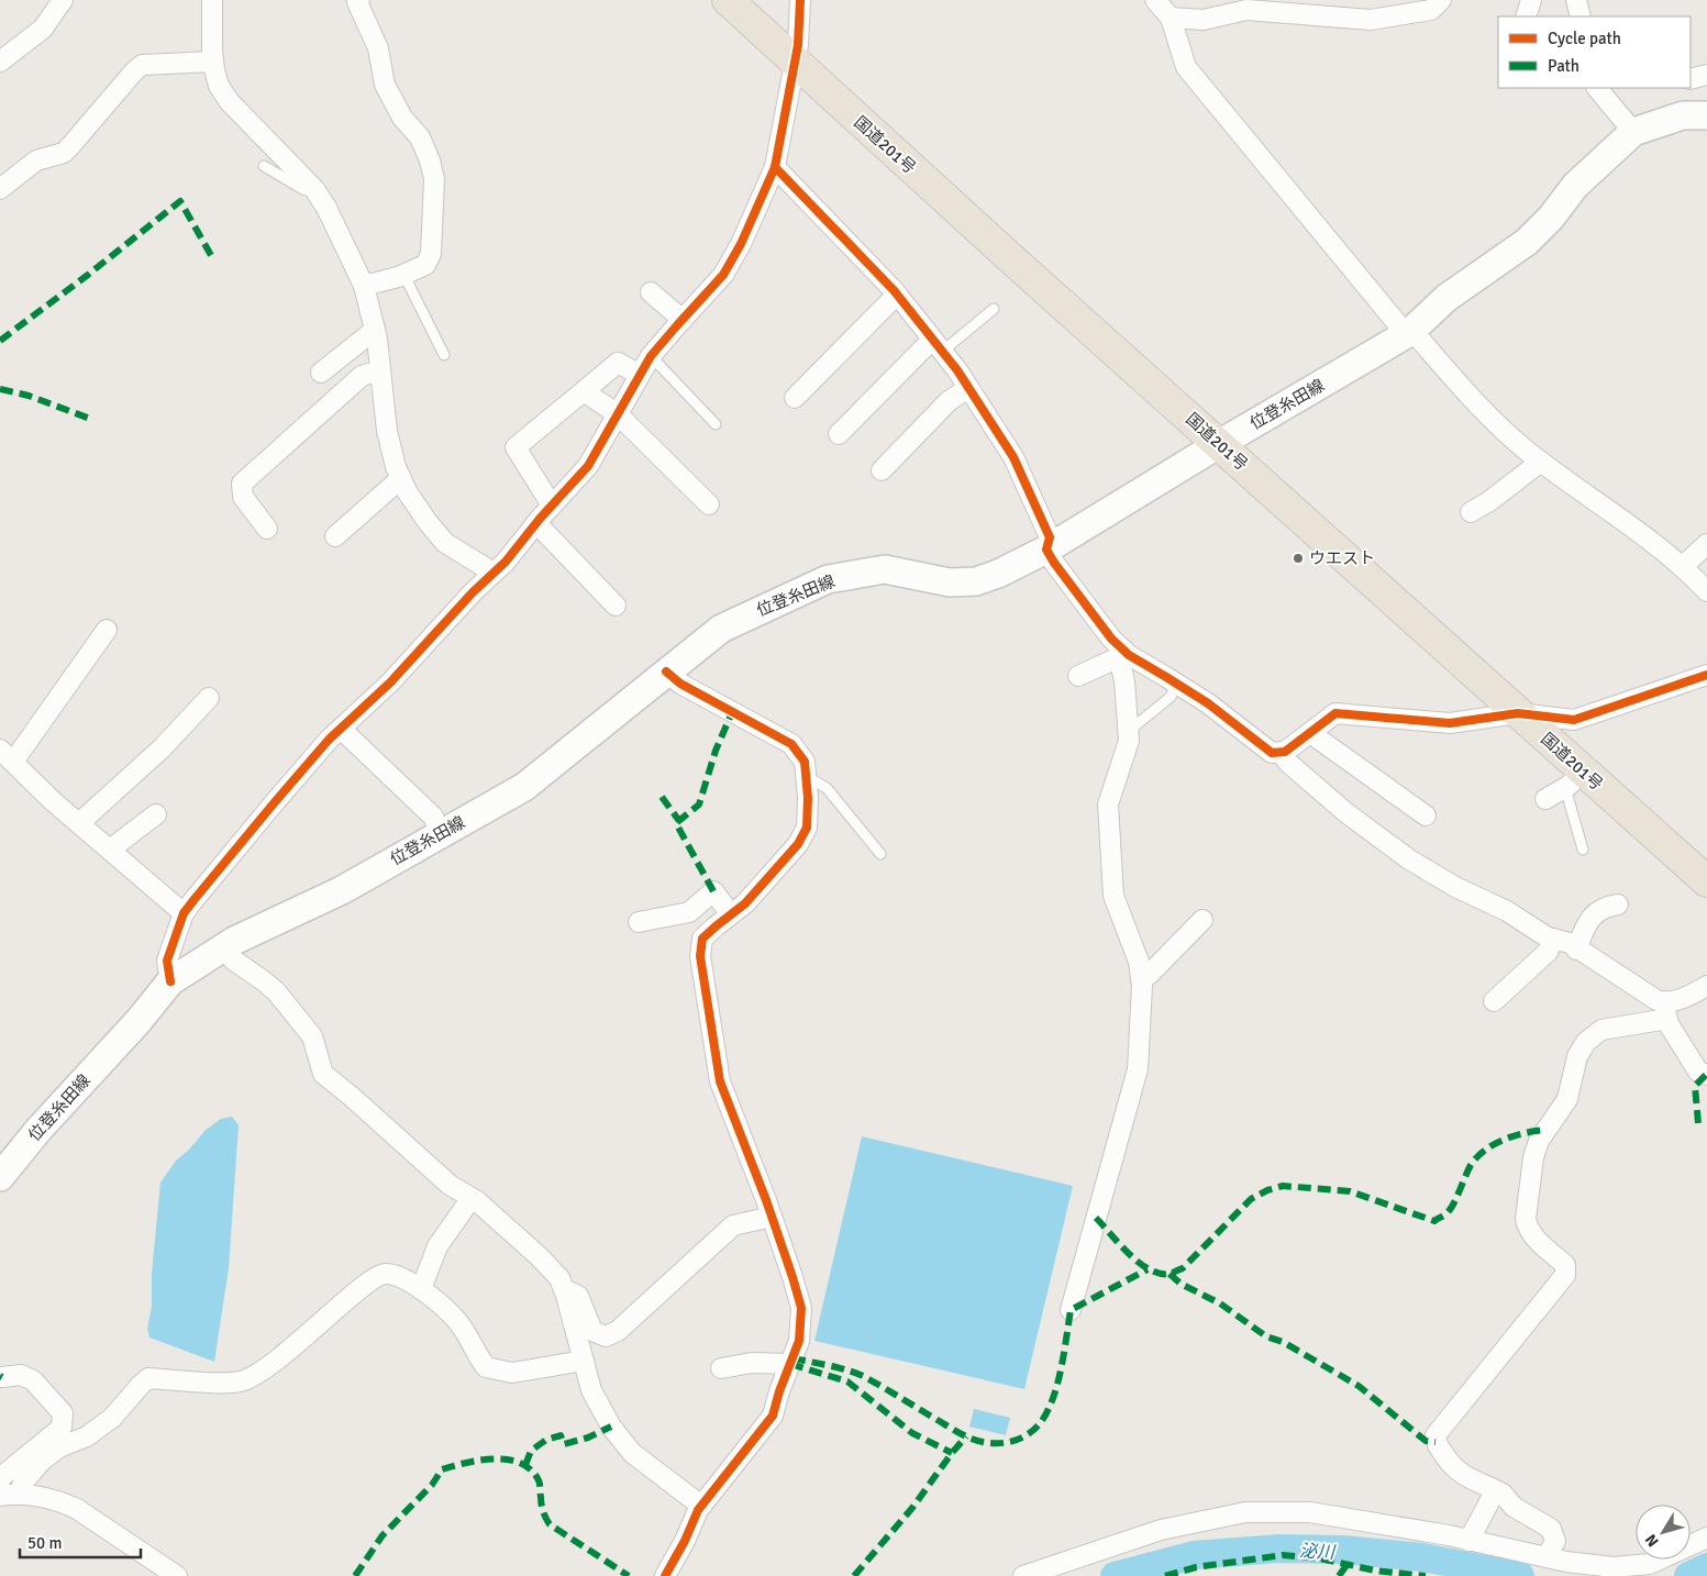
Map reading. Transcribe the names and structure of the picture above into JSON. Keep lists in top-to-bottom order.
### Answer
{
  "streets": {
    "highway": ["国道201号"],
    "main road": ["位登糸田線"]
  },
  "crossings": [
    ["国道201号", "位登糸田線"]
  ],
  "water": ["泌川"],
  "places": ["ウエスト"],
  "legend": ["Cycle path", "Path"],
  "scale_bar": "50 m",
  "north": "bottom left"
}
